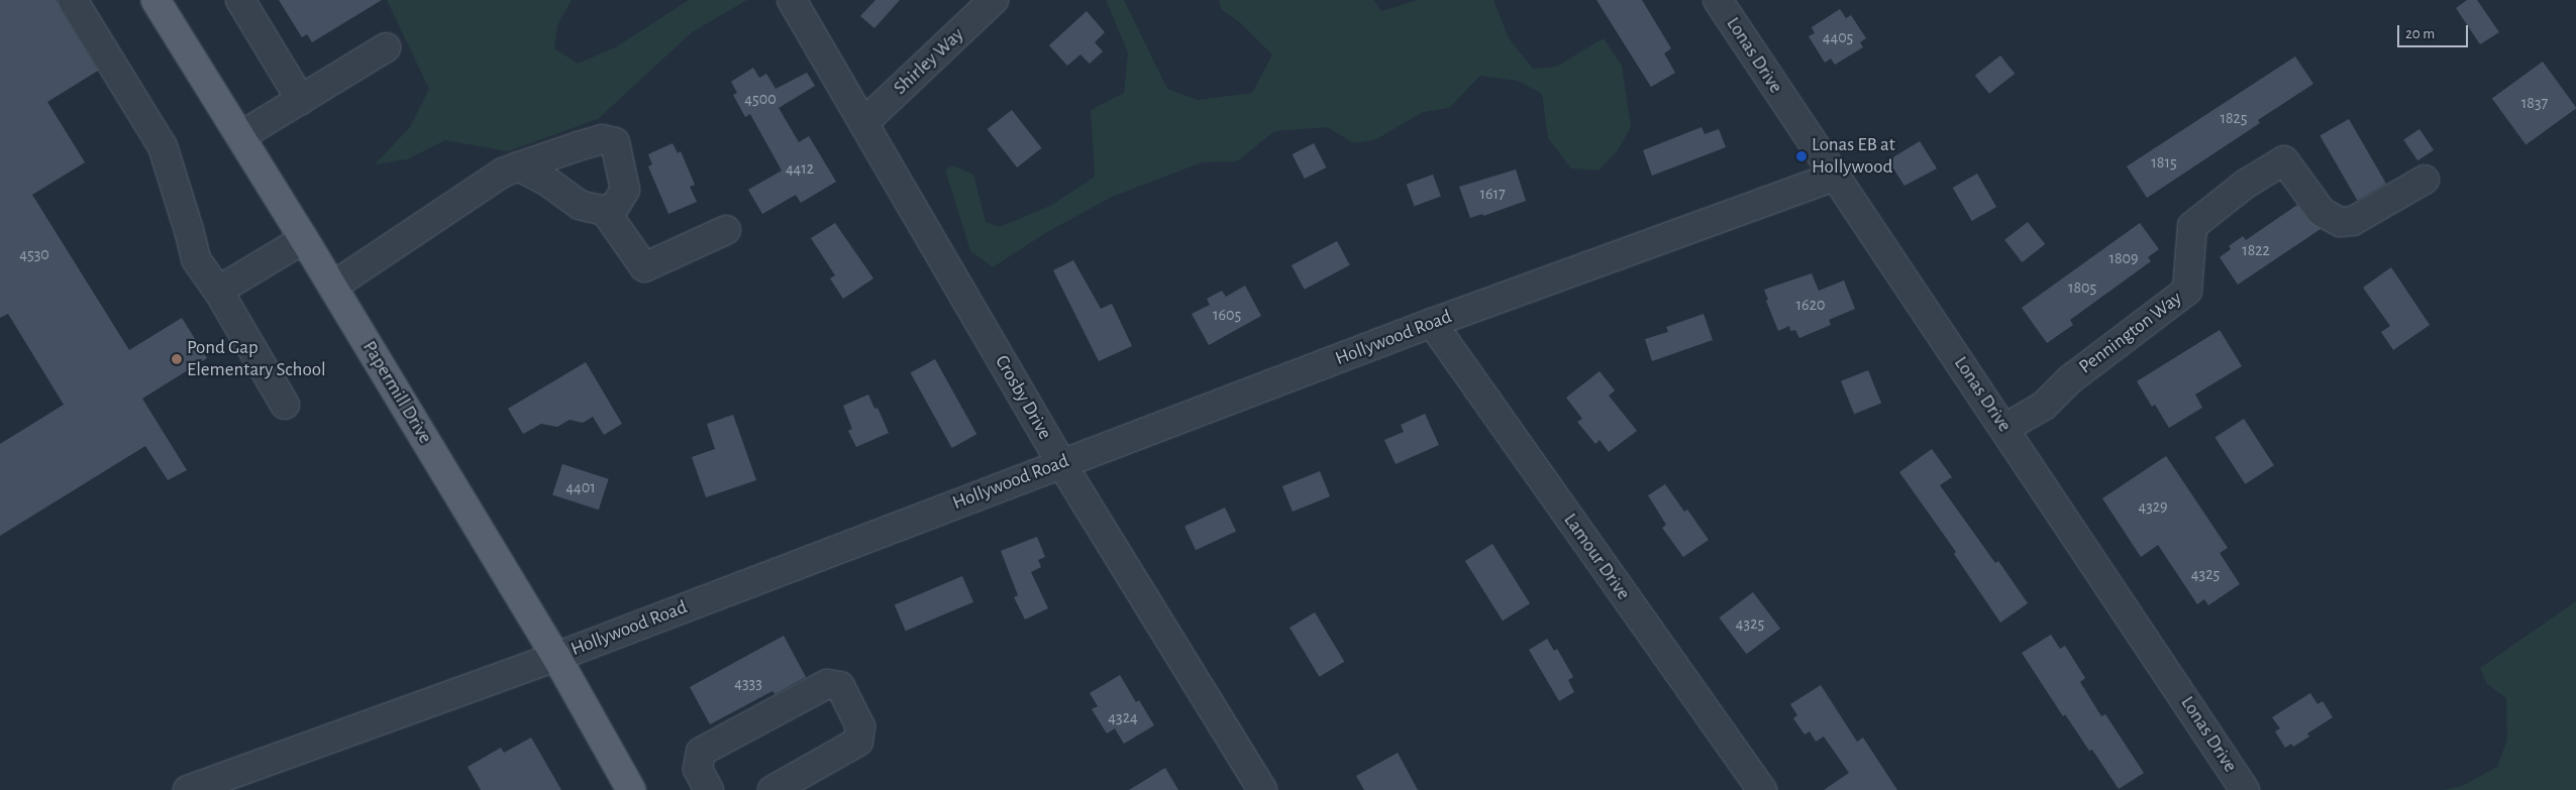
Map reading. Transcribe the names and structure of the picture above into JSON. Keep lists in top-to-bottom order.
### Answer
{
  "streets": {
    "main road": ["Papermill Drive"],
    "street": [
      "Lonas Drive",
      "Shirley Way",
      "Pennington Way",
      "Hollywood Road",
      "Crosby Drive",
      "Lamour Drive"
    ]
  },
  "crossings": [
    ["Lonas Drive", "Pennington Way"],
    ["Lonas Drive", "Hollywood Road"],
    ["Shirley Way", "Crosby Drive"],
    ["Hollywood Road", "Papermill Drive"],
    ["Hollywood Road", "Crosby Drive"],
    ["Hollywood Road", "Lamour Drive"]
  ],
  "places": ["Lonas EB at Hollywood", "Pond Gap Elementary School"],
  "house_numbers": [
    "4405",
    "4500",
    "1837",
    "1825",
    "1815",
    "4412",
    "1617",
    "1822",
    "4530",
    "1809",
    "1805",
    "1620",
    "1605",
    "4401",
    "4329",
    "4325",
    "4325",
    "4333",
    "4324"
  ],
  "scale_bar": "20 m"
}
